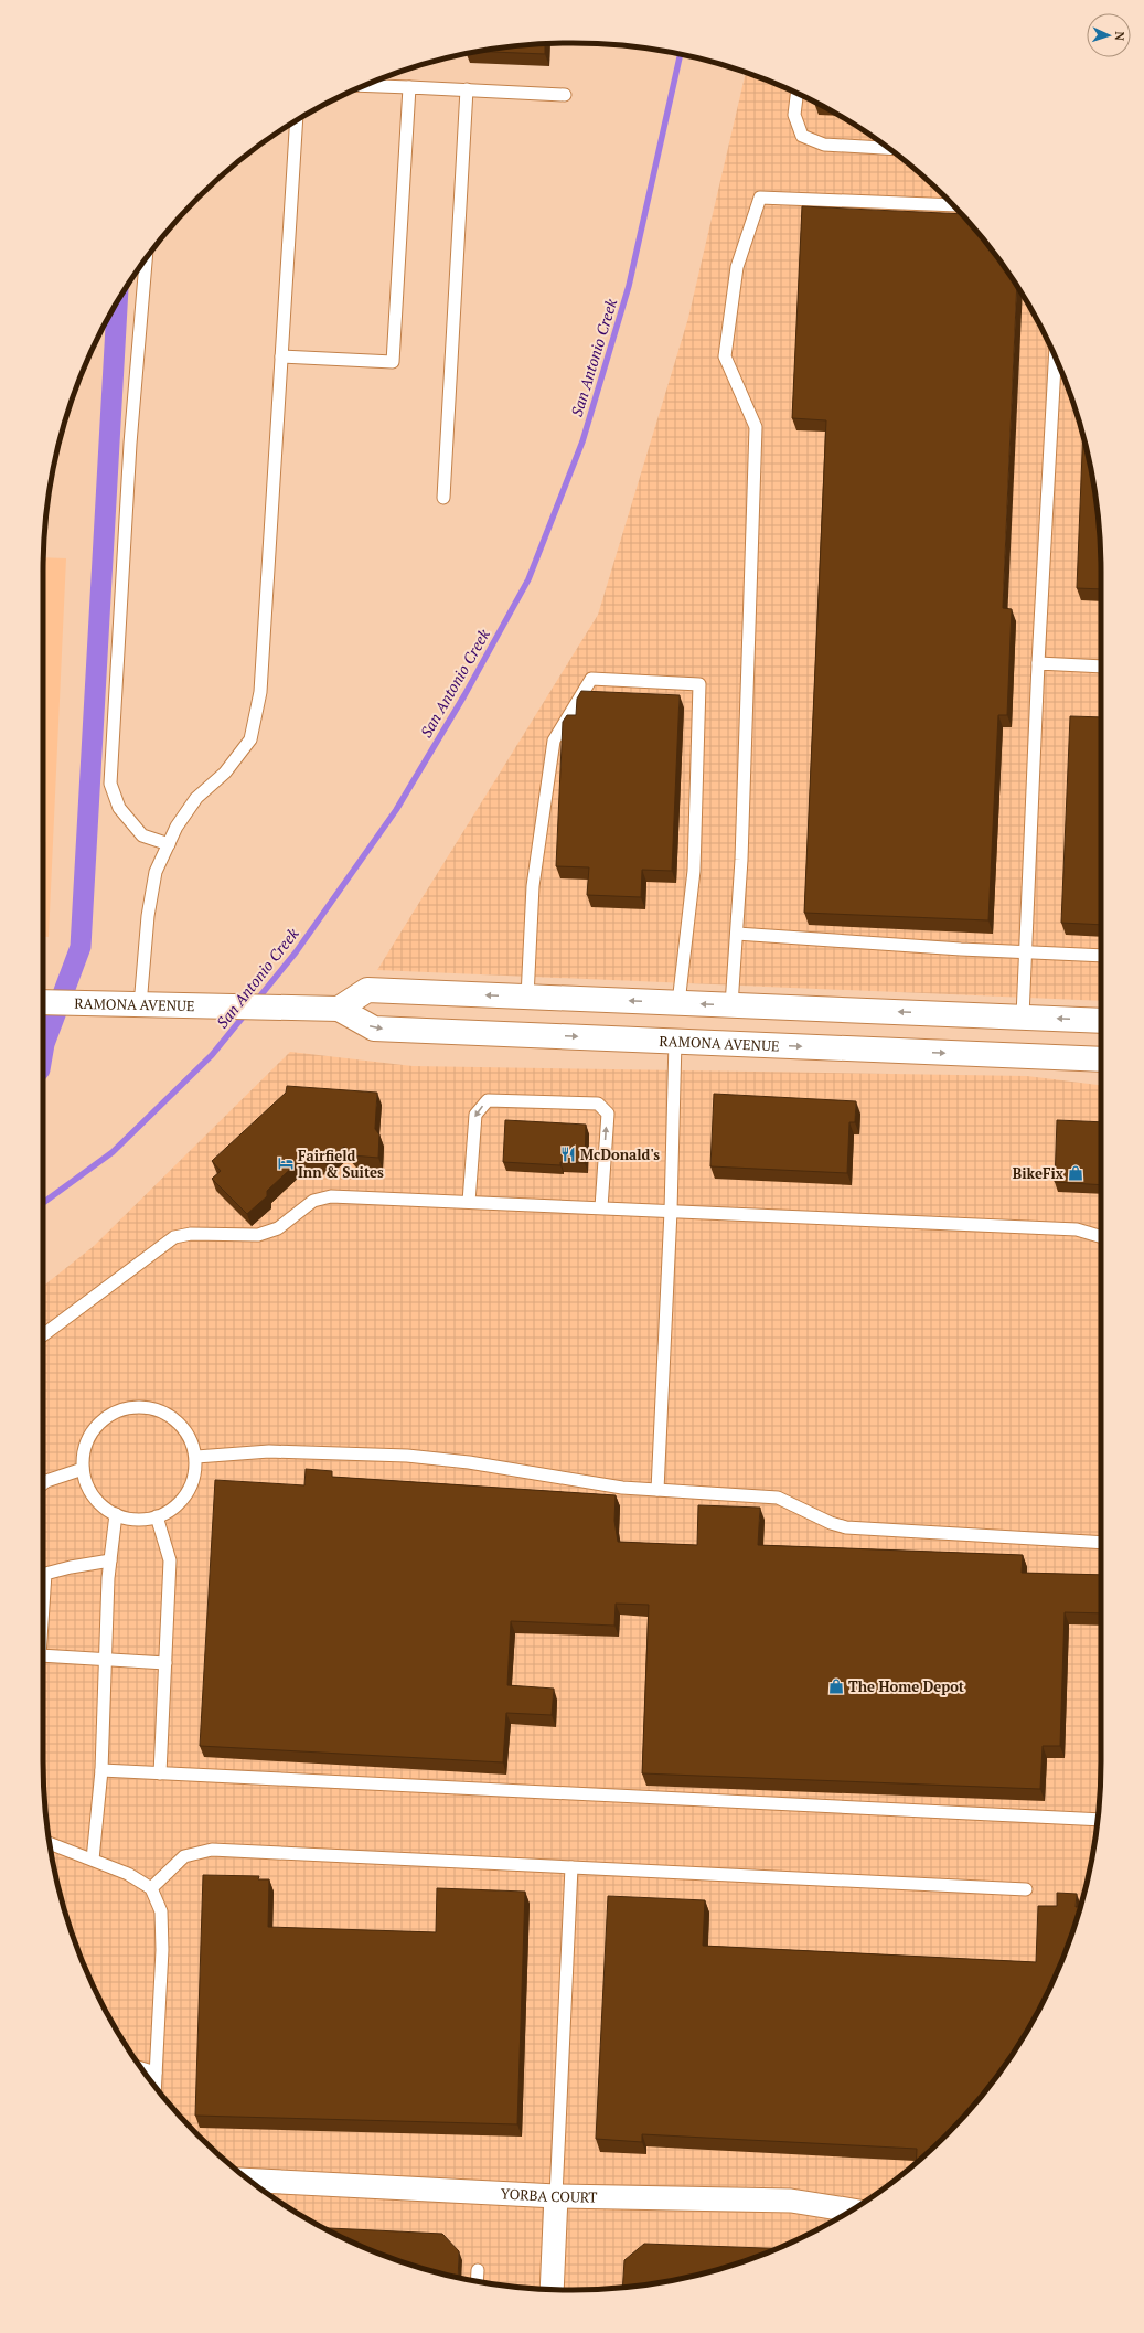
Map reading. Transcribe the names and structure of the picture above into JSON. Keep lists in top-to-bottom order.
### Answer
{
  "streets": {
    "main road": ["RAMONA AVENUE"],
    "street": ["YORBA COURT"]
  },
  "water": ["San Antonio Creek"],
  "places": {
    "restaurant": ["McDonald's"],
    "hotel": ["Fairfield Inn & Suites"],
    "shop": ["BikeFix", "The Home Depot"]
  },
  "north": "right"
}
